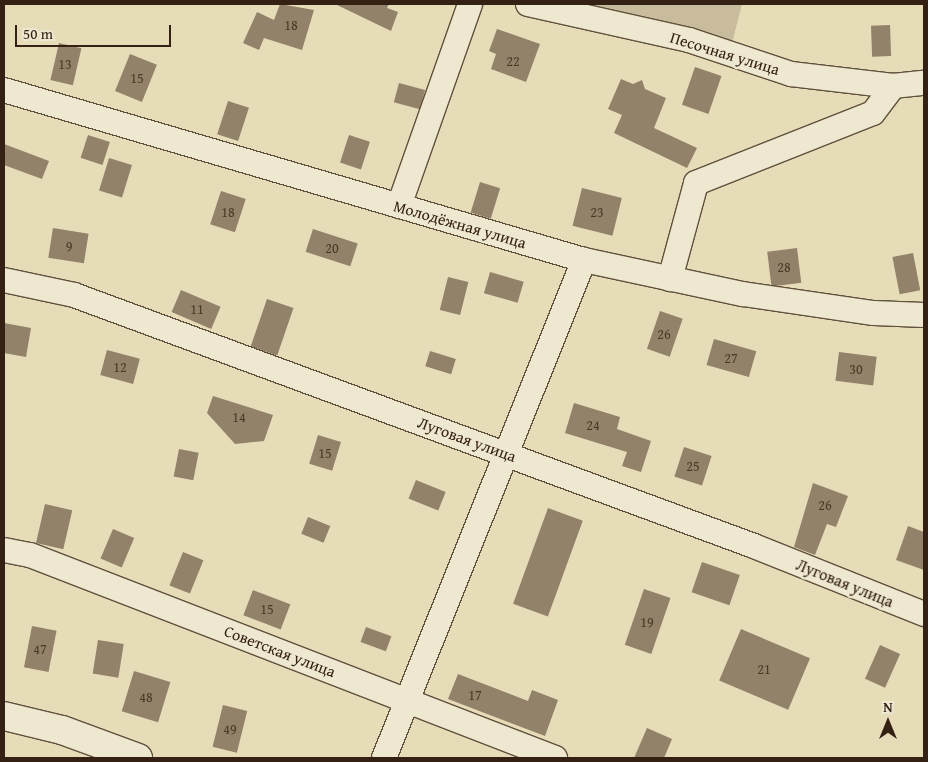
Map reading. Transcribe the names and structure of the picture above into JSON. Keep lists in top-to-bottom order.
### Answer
{
  "streets": {
    "street": [
      "Песочная улица",
      "Молодёжная улица",
      "Луговая улица",
      "Советская улица"
    ]
  },
  "house_numbers": [
    "18",
    "22",
    "13",
    "15",
    "18",
    "23",
    "9",
    "20",
    "28",
    "11",
    "26",
    "27",
    "12",
    "30",
    "14",
    "24",
    "15",
    "25",
    "26",
    "15",
    "19",
    "47",
    "21",
    "17",
    "48",
    "49"
  ],
  "scale_bar": "50 m",
  "north": "top"
}
